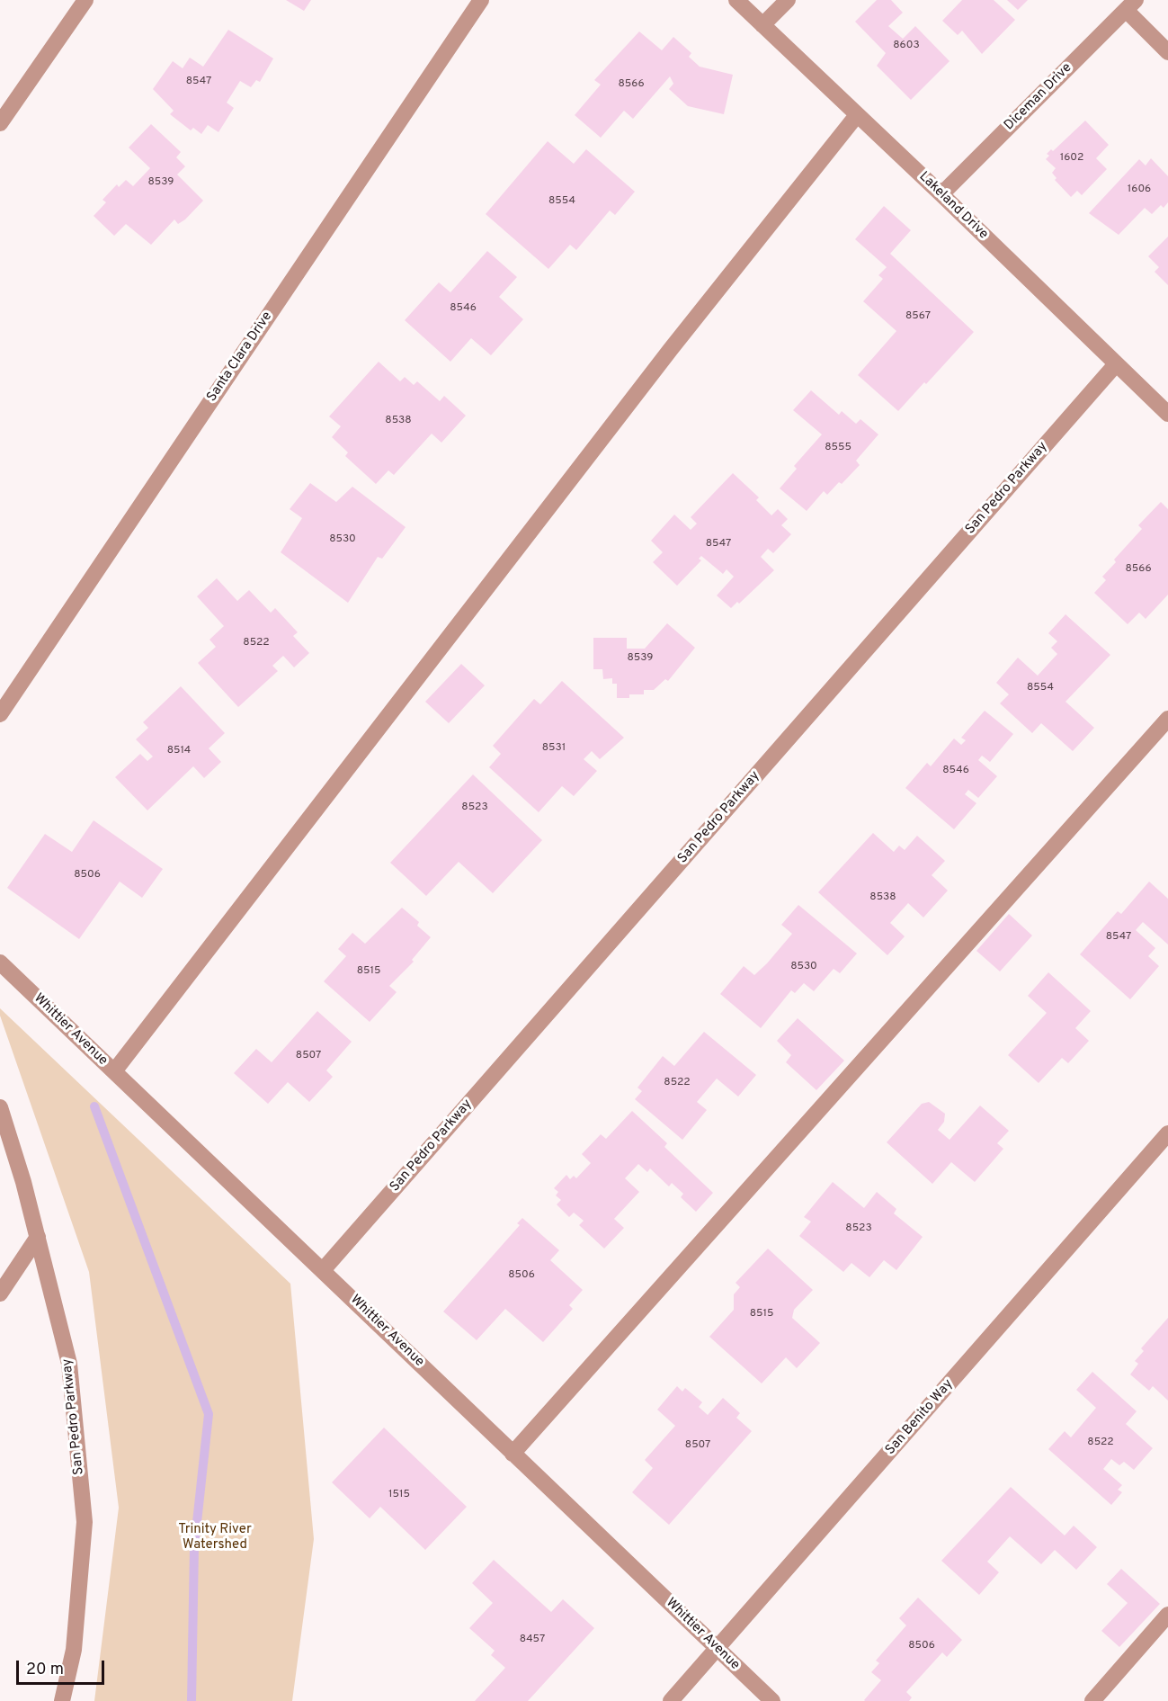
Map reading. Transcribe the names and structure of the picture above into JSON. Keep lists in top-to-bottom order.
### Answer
{
  "streets": {
    "street": [
      "Diceman Drive",
      "Lakeland Drive",
      "Santa Clara Drive",
      "San Pedro Parkway",
      "Whittier Avenue",
      "San Benito Way"
    ]
  },
  "crossings": [
    ["Diceman Drive", "Lakeland Drive"],
    ["Lakeland Drive", "San Pedro Parkway"],
    ["San Pedro Parkway", "Whittier Avenue"],
    ["Whittier Avenue", "San Benito Way"]
  ],
  "parks": ["Trinity River Watershed"],
  "house_numbers": [
    "8603",
    "8547",
    "8566",
    "1602",
    "8539",
    "1606",
    "8554",
    "8546",
    "8567",
    "8538",
    "8555",
    "8530",
    "8547",
    "8566",
    "8522",
    "8539",
    "8554",
    "8531",
    "8514",
    "8546",
    "8523",
    "8506",
    "8538",
    "8547",
    "8530",
    "8515",
    "8507",
    "8522",
    "8523",
    "8506",
    "8515",
    "8522",
    "8507",
    "1515",
    "8457",
    "8506"
  ],
  "scale_bar": "20 m"
}
